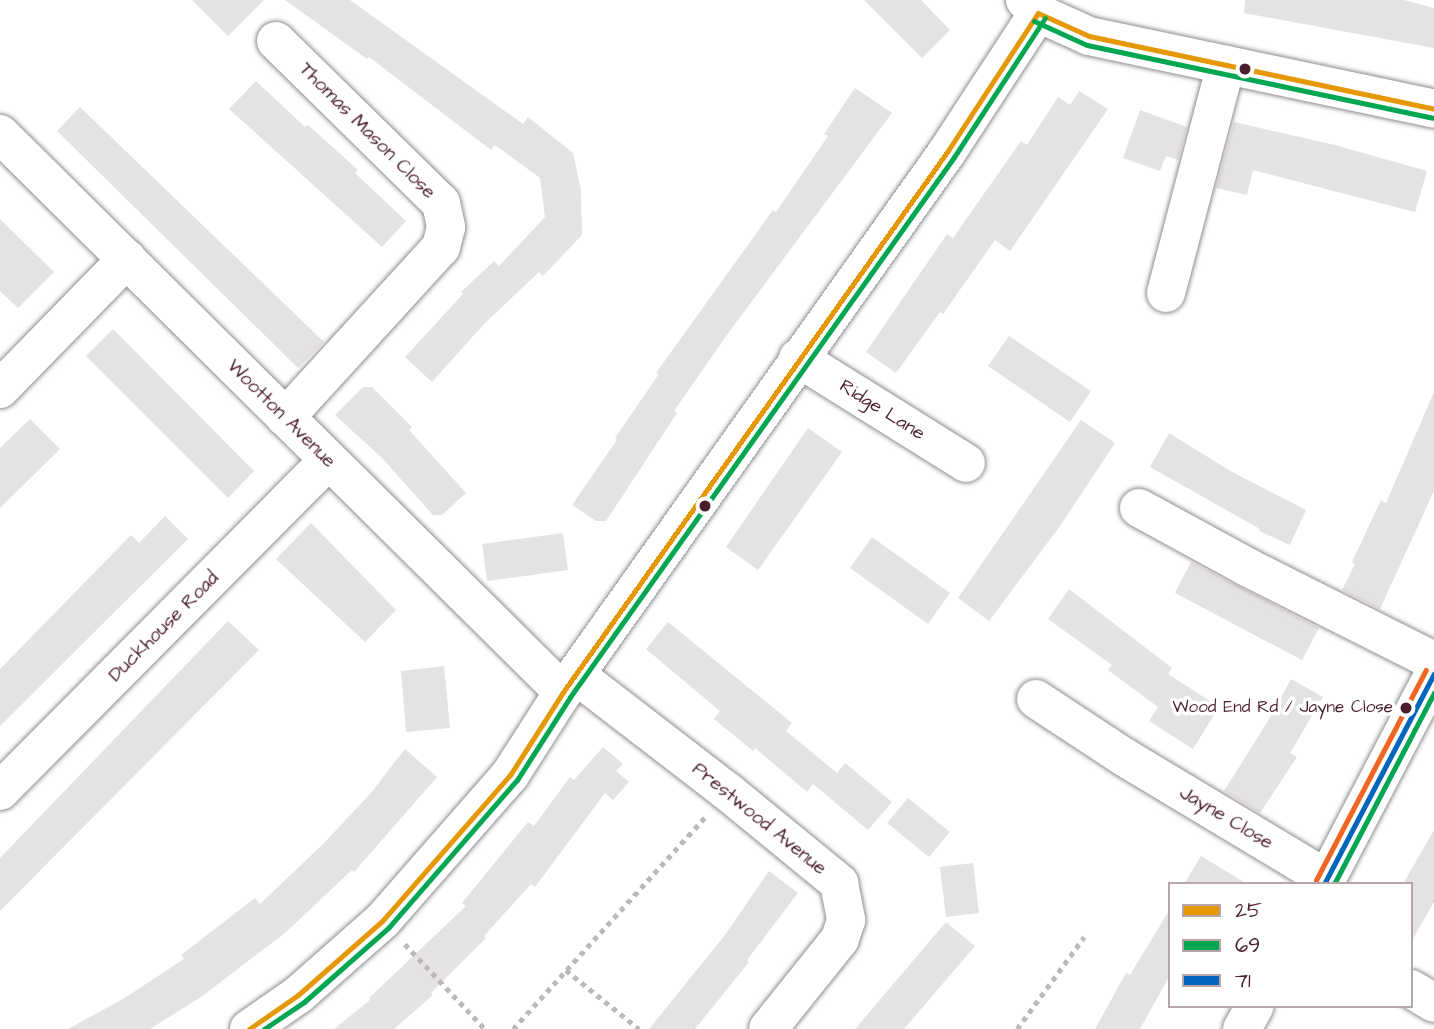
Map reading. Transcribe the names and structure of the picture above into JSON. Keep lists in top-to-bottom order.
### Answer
{
  "streets": {
    "street": [
      "Thomas Mason Close",
      "Ridge Lane",
      "Wootton Avenue",
      "Duckhouse Road",
      "Jayne Close",
      "Prestwood Avenue"
    ]
  },
  "crossings": [
    ["Thomas Mason Close", "Wootton Avenue"],
    ["Wootton Avenue", "Duckhouse Road"],
    ["Wootton Avenue", "Prestwood Avenue"]
  ],
  "places": ["Wood End Rd / Jayne Close"],
  "lines": ["transit line 25", "transit line 69", "transit line 71"],
  "legend": ["25", "69", "71"]
}
